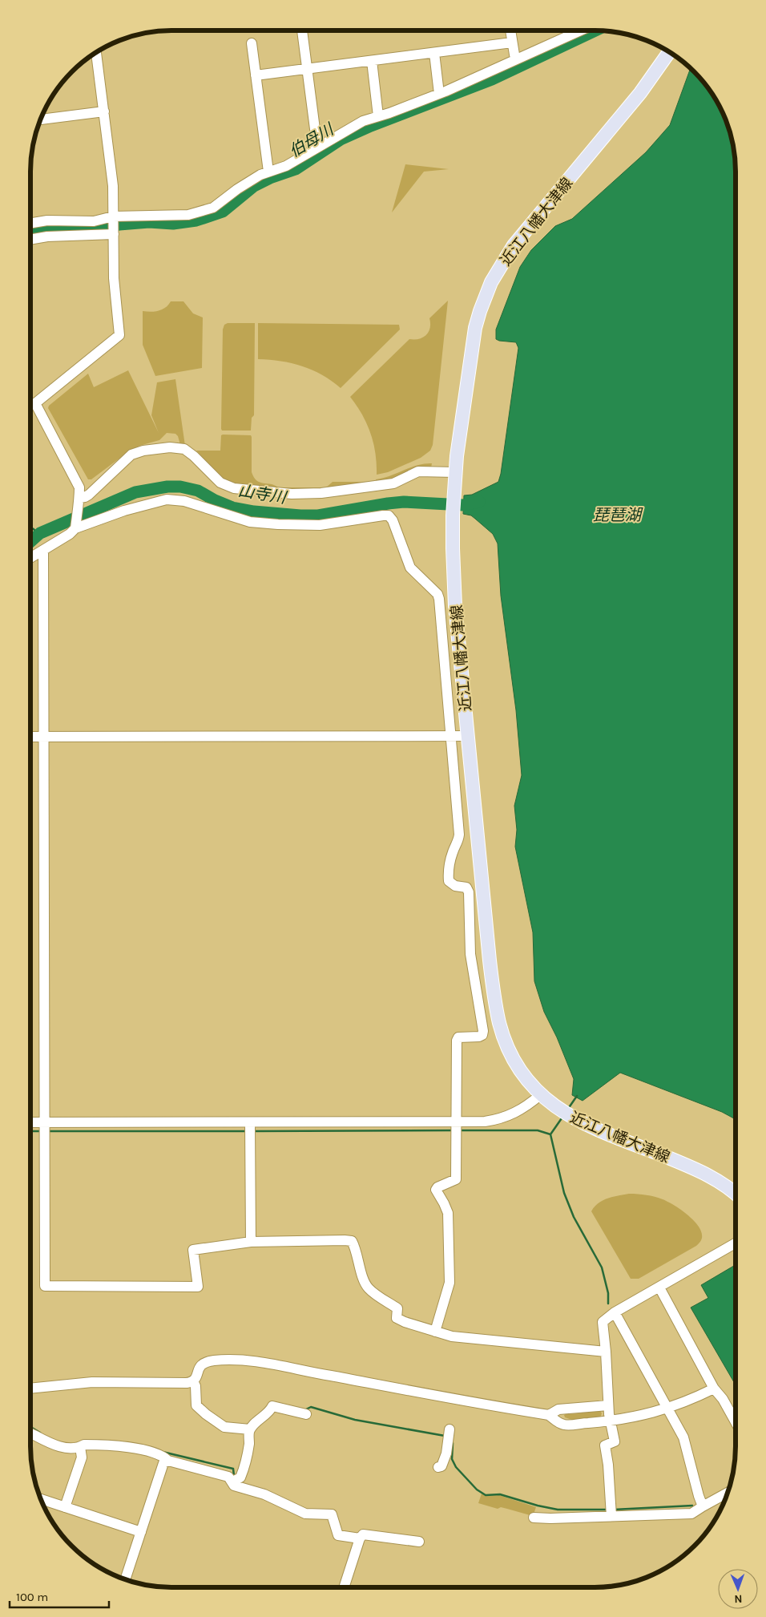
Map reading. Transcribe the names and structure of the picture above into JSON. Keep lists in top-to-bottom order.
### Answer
{
  "streets": {
    "main road": ["近江八幡大津線"]
  },
  "water": ["伯母川", "山寺川", "琵琶湖"],
  "scale_bar": "100 m",
  "north": "bottom"
}
